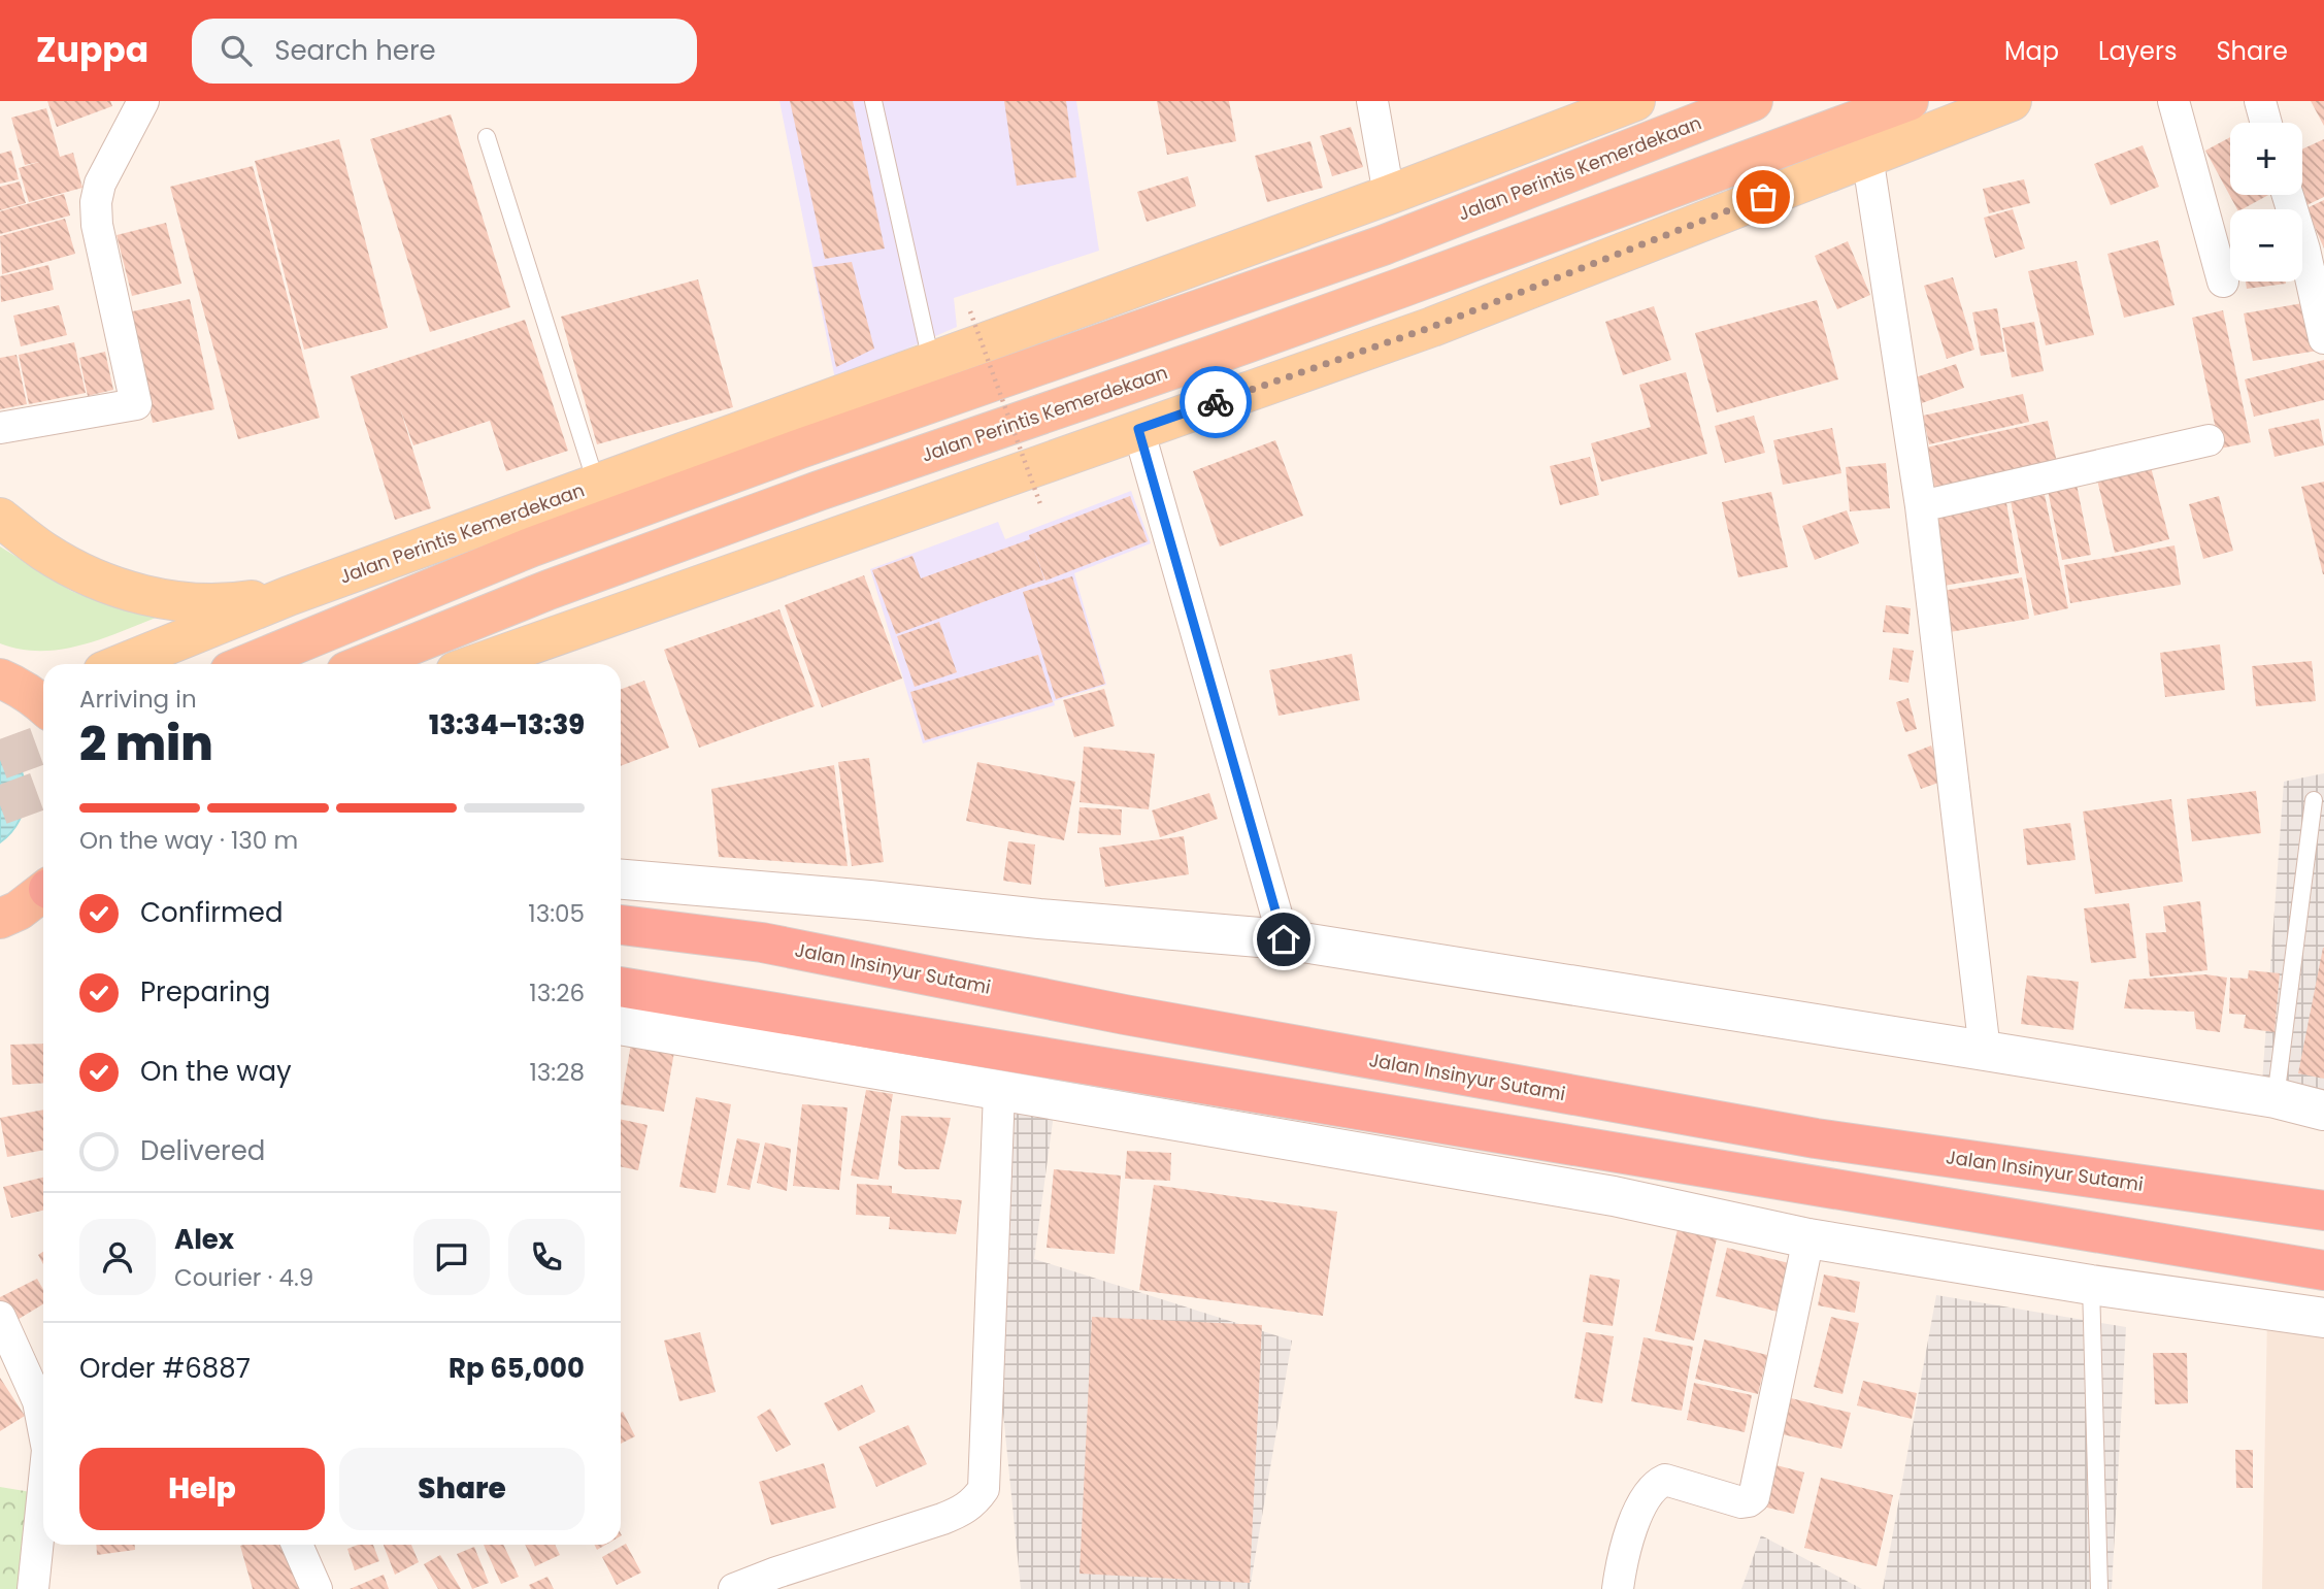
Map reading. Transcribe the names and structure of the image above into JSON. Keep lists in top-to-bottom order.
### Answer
{
  "streets": {
    "highway": ["Jalan Perintis Kemerdekaan", "Jalan Insinyur Sutami"]
  },
  "page": {
    "header": "Zuppa",
    "search": "Search here",
    "nav": ["Map", "Layers", "Share"],
    "map_buttons": ["+", "−"],
    "heading": ["2 min", "Arriving in", "13:34–13:39"],
    "panel": [
      "Alex",
      "Courier · 4.9",
      "Order #6887",
      "Rp 65,000"
    ],
    "bar": "On the way · 130 m",
    "list": [
      ["Confirmed", "13:05"],
      ["Preparing", "13:26"],
      ["On the way", "13:28"],
      "Delivered"
    ],
    "buttons": ["Help", "Share"]
  }
}
